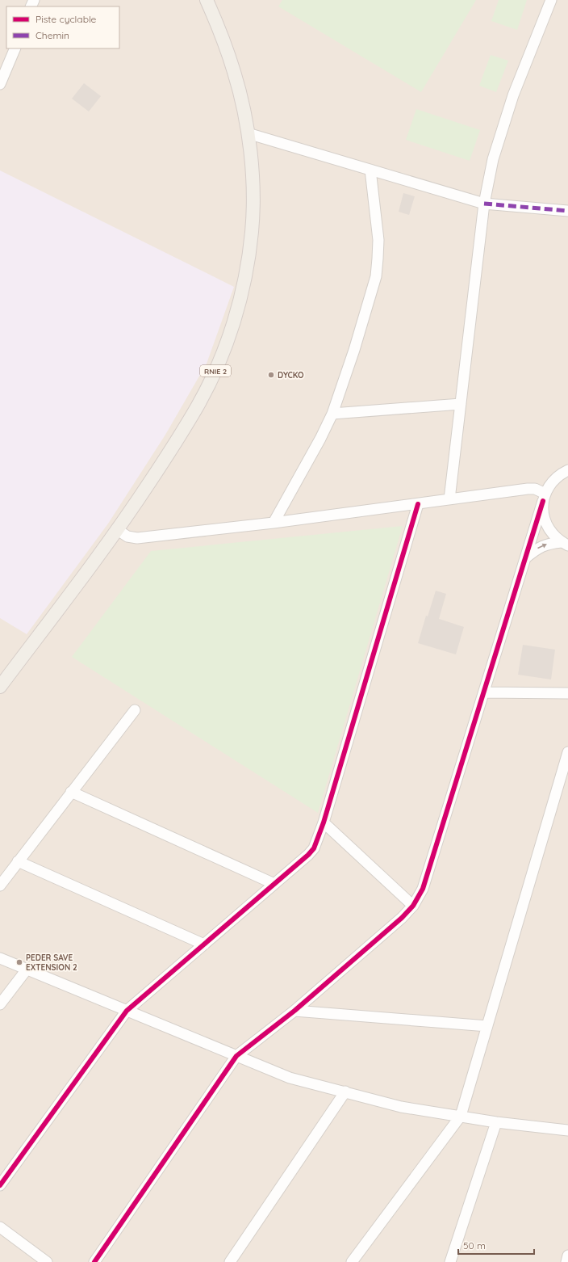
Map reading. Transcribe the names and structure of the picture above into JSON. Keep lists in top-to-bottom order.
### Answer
{
  "streets": {
    "main road": ["RNIE 2"]
  },
  "places": ["DYCKO", "PEDER SAVE EXTENSION 2"],
  "legend": ["Piste cyclable", "Chemin"],
  "scale_bar": "50 m"
}
